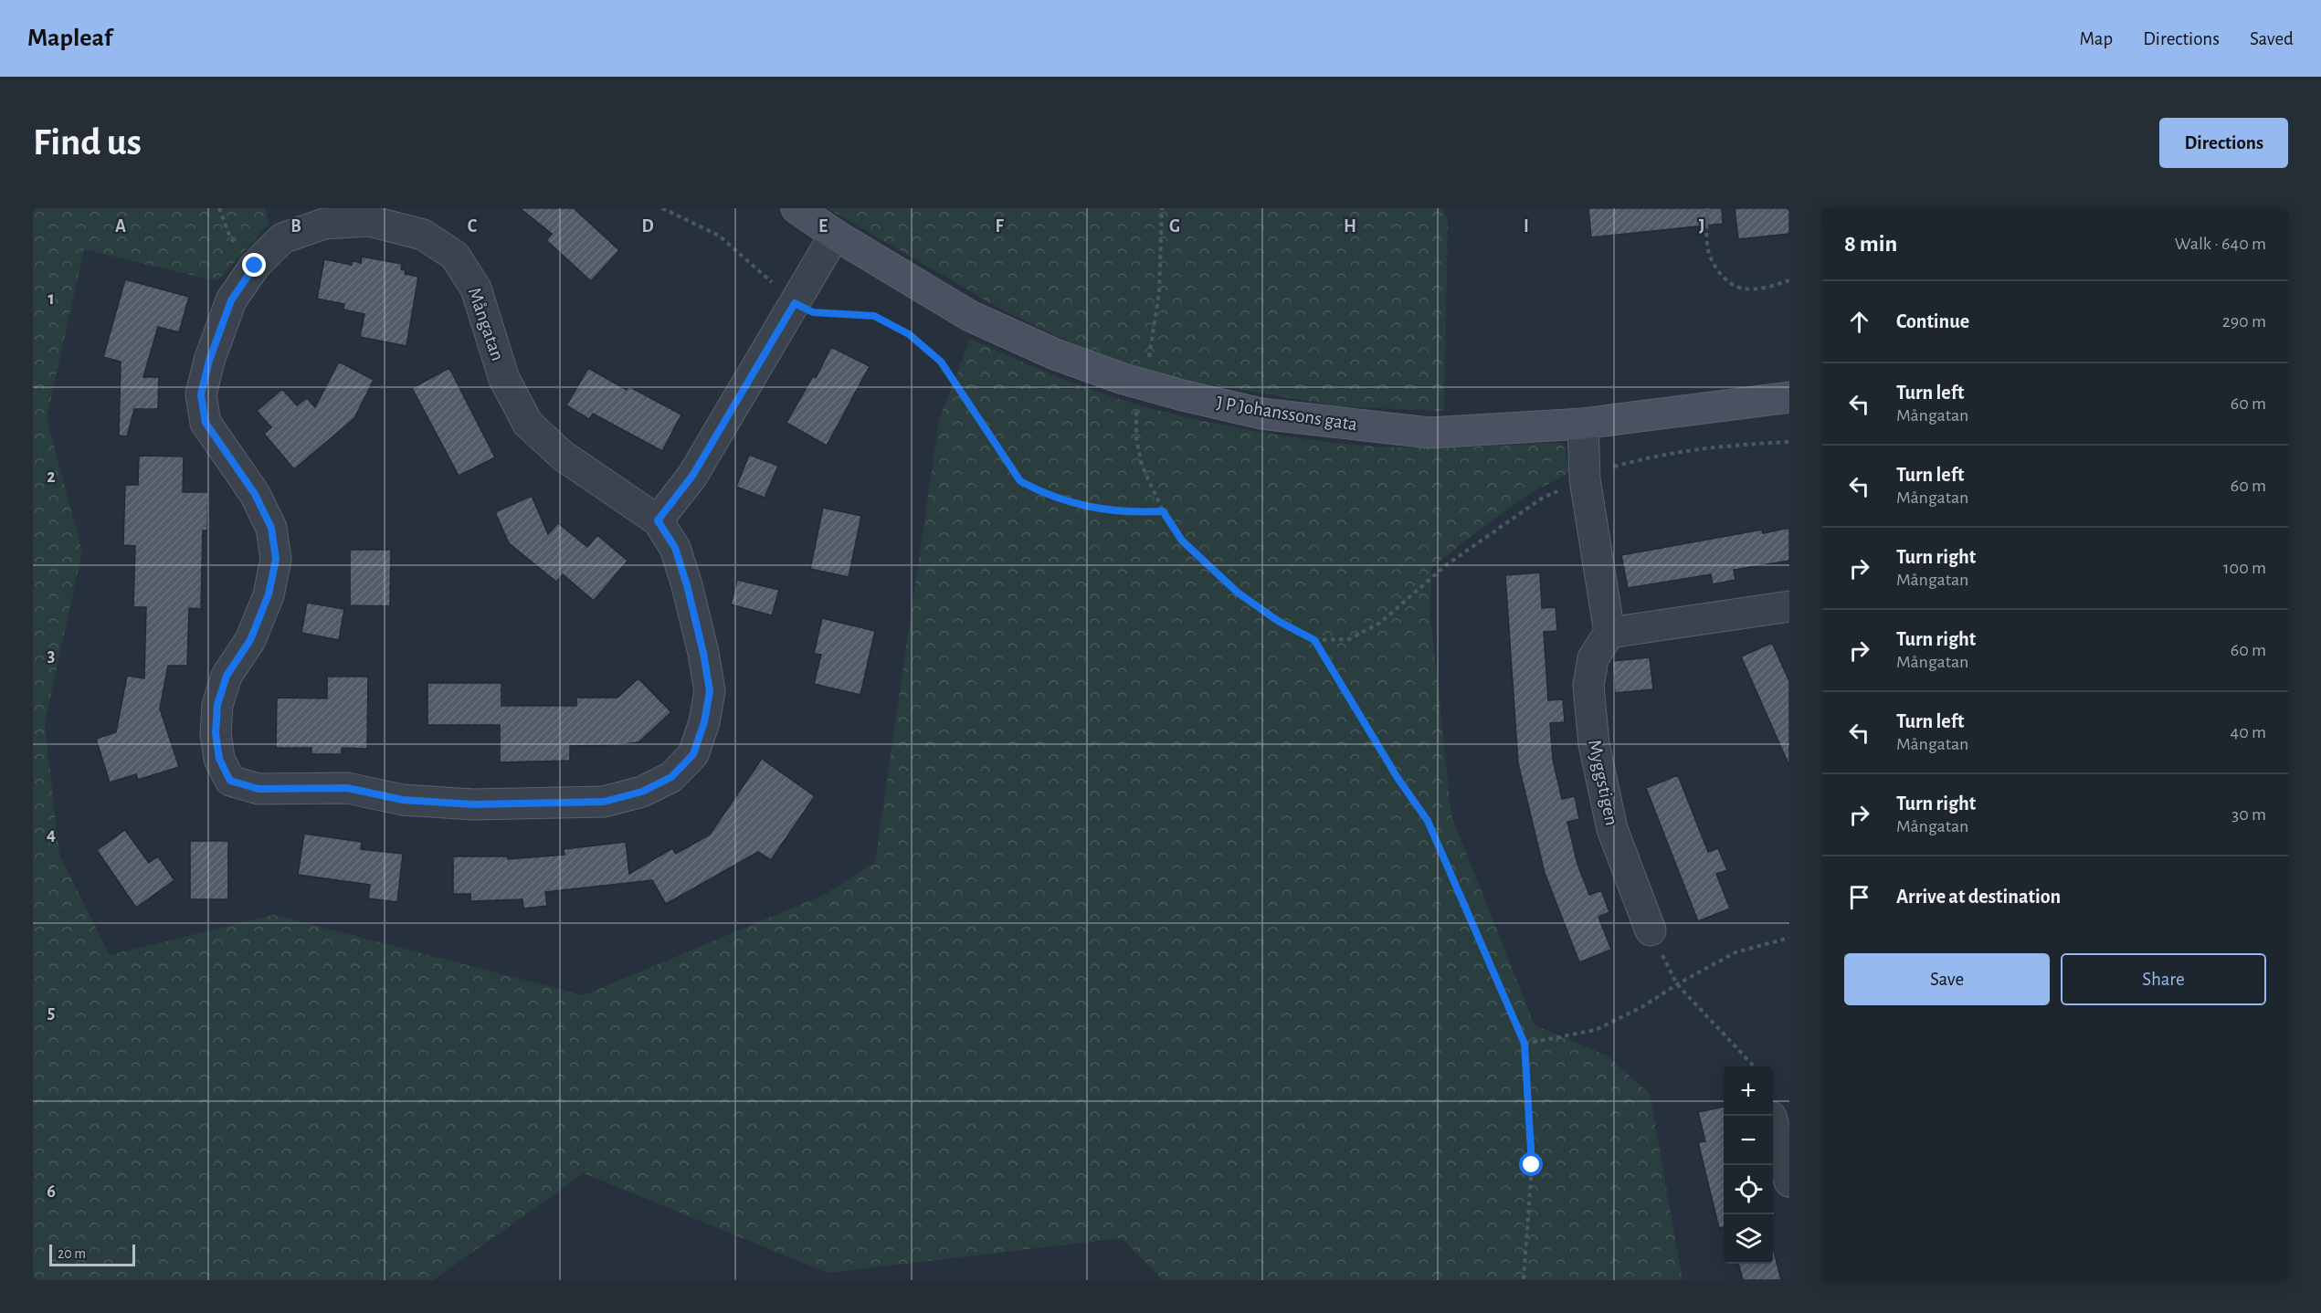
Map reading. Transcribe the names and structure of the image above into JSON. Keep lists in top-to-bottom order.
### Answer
{
  "streets": {
    "street": ["Mångatan", "J P Johanssons gata", "Myggstigen"]
  },
  "scale_bar": "20 m",
  "page": {
    "header": "Mapleaf",
    "nav": ["Map", "Directions", "Saved"],
    "buttons": [
      "Directions",
      ["Save", "Share"]
    ],
    "title": "Find us",
    "heading": ["8 min", "Walk · 640 m"],
    "list": [
      ["Continue", "290 m"],
      ["Turn left", "Mångatan", "60 m"],
      ["Turn left", "Mångatan", "60 m"],
      ["Turn right", "Mångatan", "100 m"],
      ["Turn right", "Mångatan", "60 m"],
      ["Turn left", "Mångatan", "40 m"],
      ["Turn right", "Mångatan", "30 m"],
      "Arrive at destination"
    ],
    "map_buttons": ["+", "−"],
    "scale": "20 m"
  },
  "grid": {
    "columns": [
      "A",
      "B",
      "C",
      "D",
      "E",
      "F",
      "G",
      "H",
      "I",
      "J"
    ],
    "rows": [
      "1",
      "2",
      "3",
      "4",
      "5",
      "6"
    ]
  }
}
